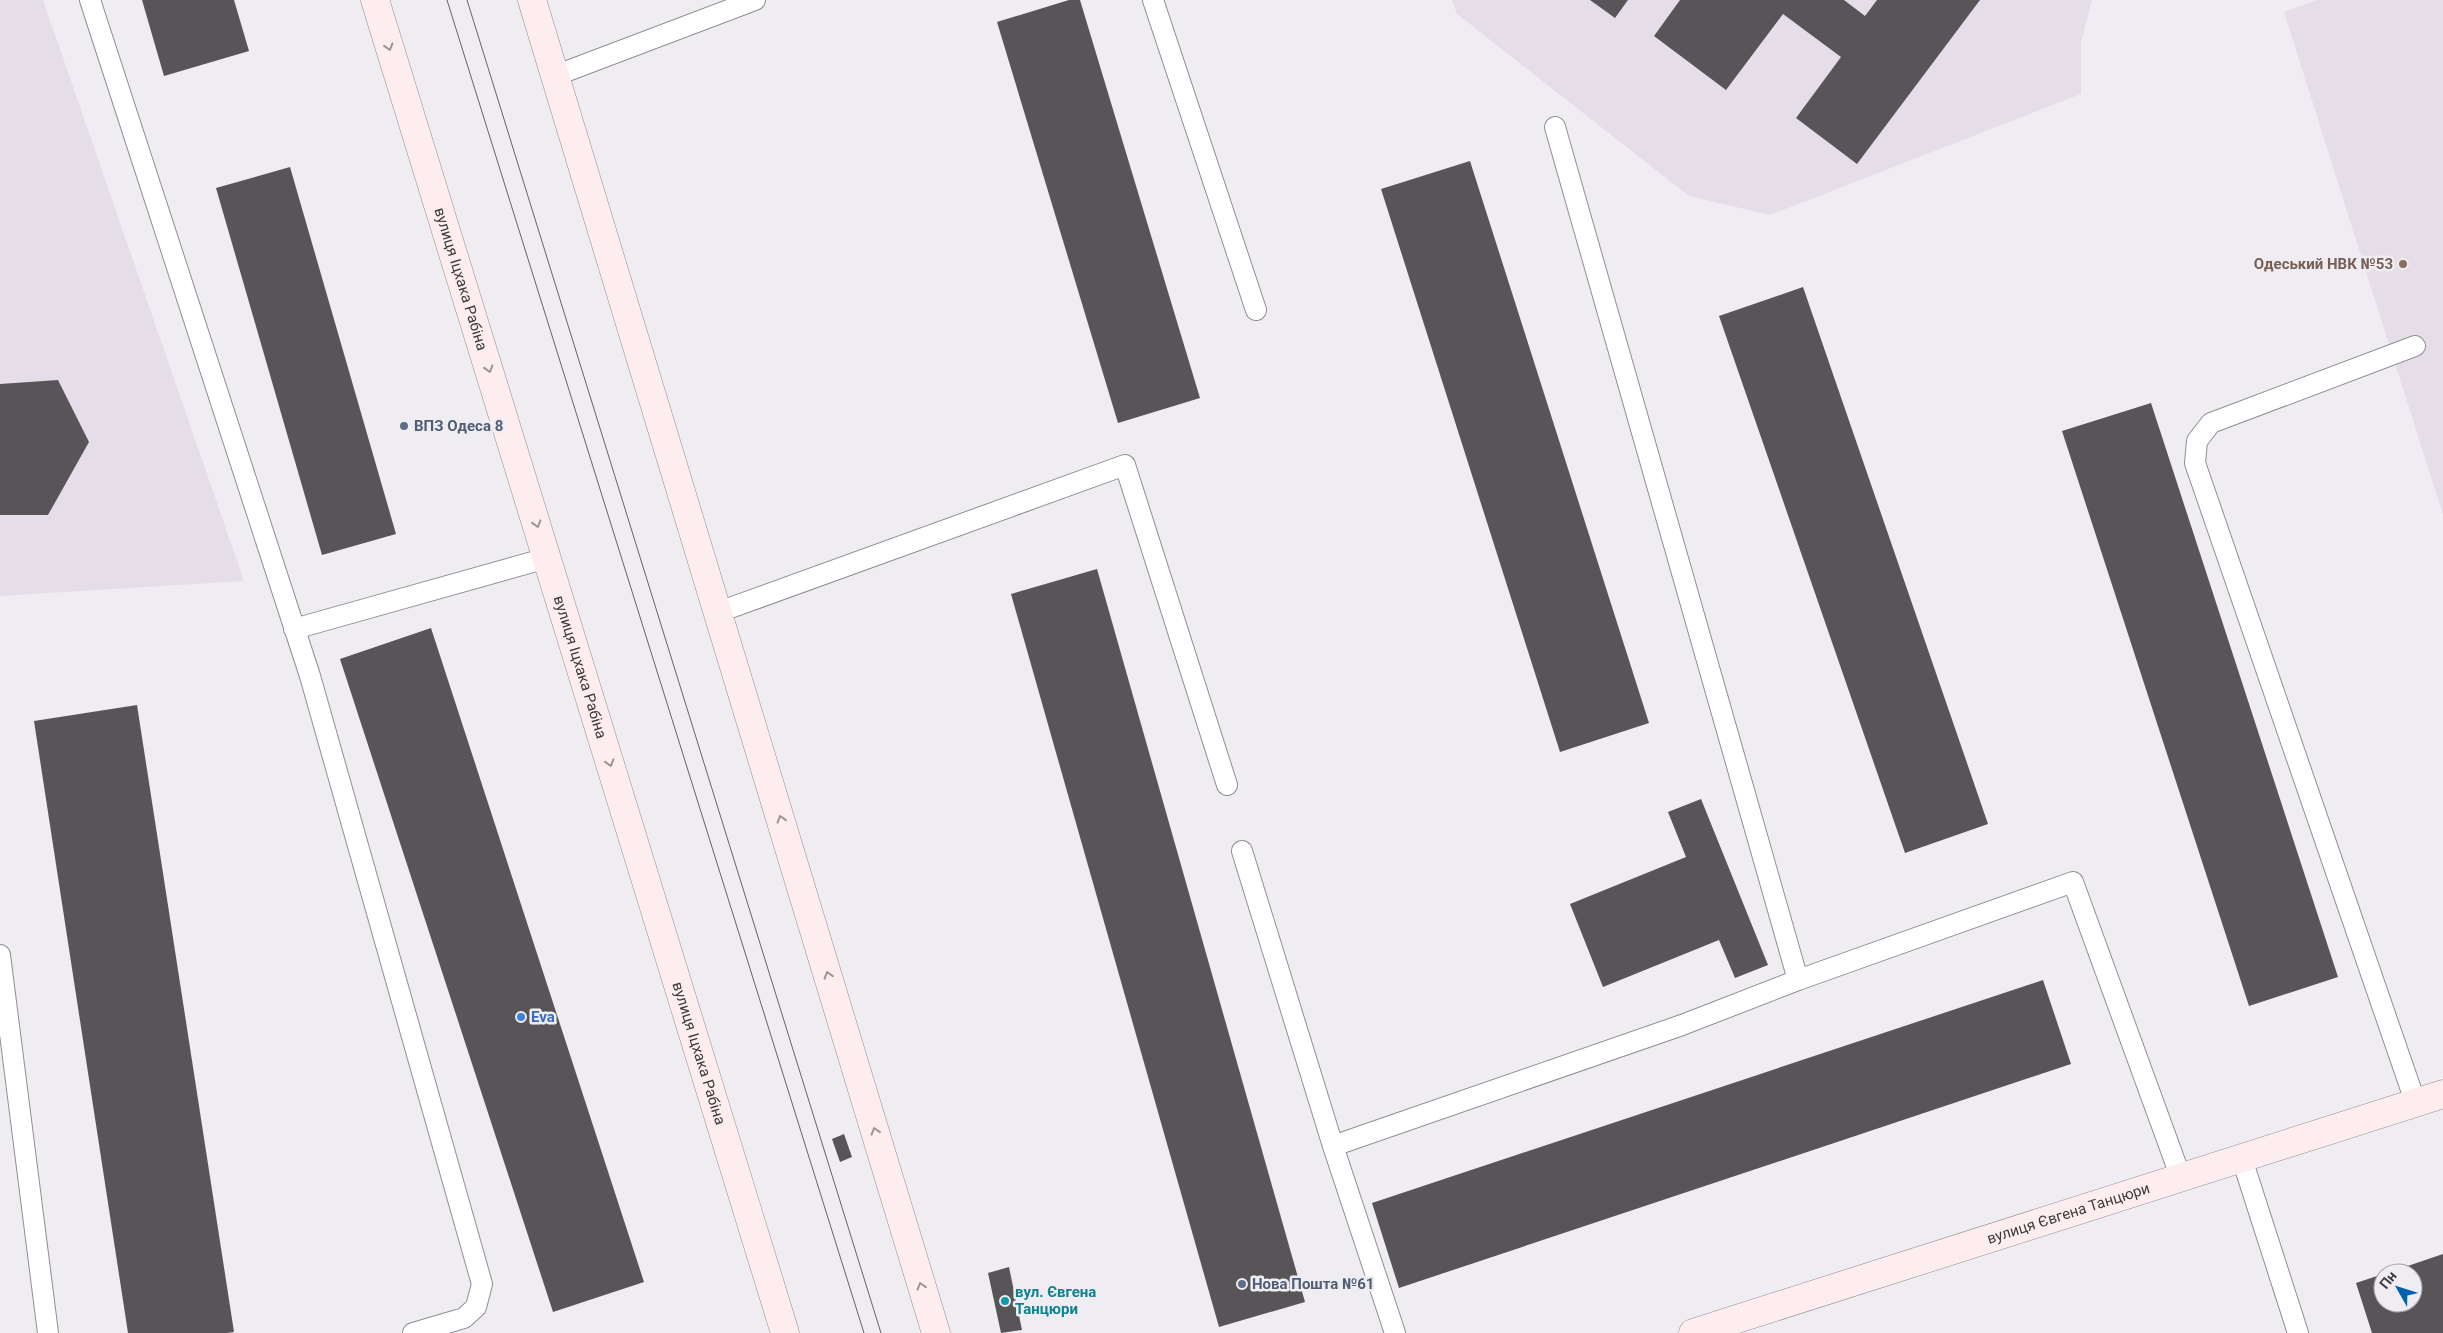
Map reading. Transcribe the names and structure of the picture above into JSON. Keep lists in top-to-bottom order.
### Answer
{
  "streets": {
    "main road": ["вулиця Іцхака Рабіна", "вулиця Євгена Танцюри"]
  },
  "places": [
    "Одеський НВК №53",
    "ВПЗ Одеса 8",
    "Eva",
    "Нова Пошта №61",
    "вул. Євгена Танцюри"
  ],
  "north": "top left"
}
